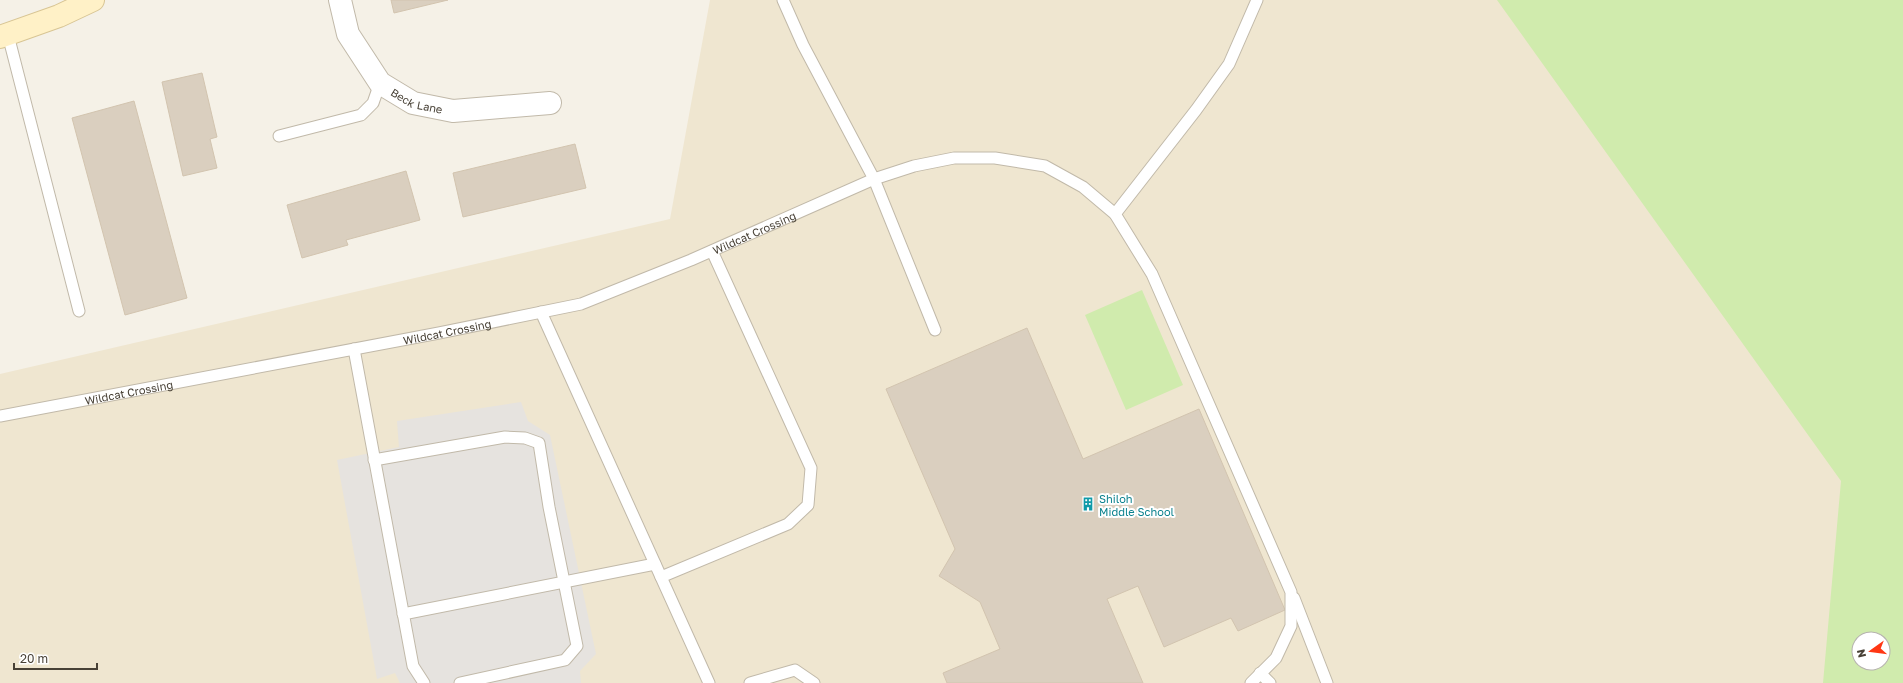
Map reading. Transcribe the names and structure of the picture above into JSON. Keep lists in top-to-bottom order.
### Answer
{
  "streets": {
    "street": ["Beck Lane"],
    "lane": ["Wildcat Crossing"]
  },
  "places": {
    "building": ["Shiloh Middle School"]
  },
  "scale_bar": "20 m",
  "north": "left"
}
